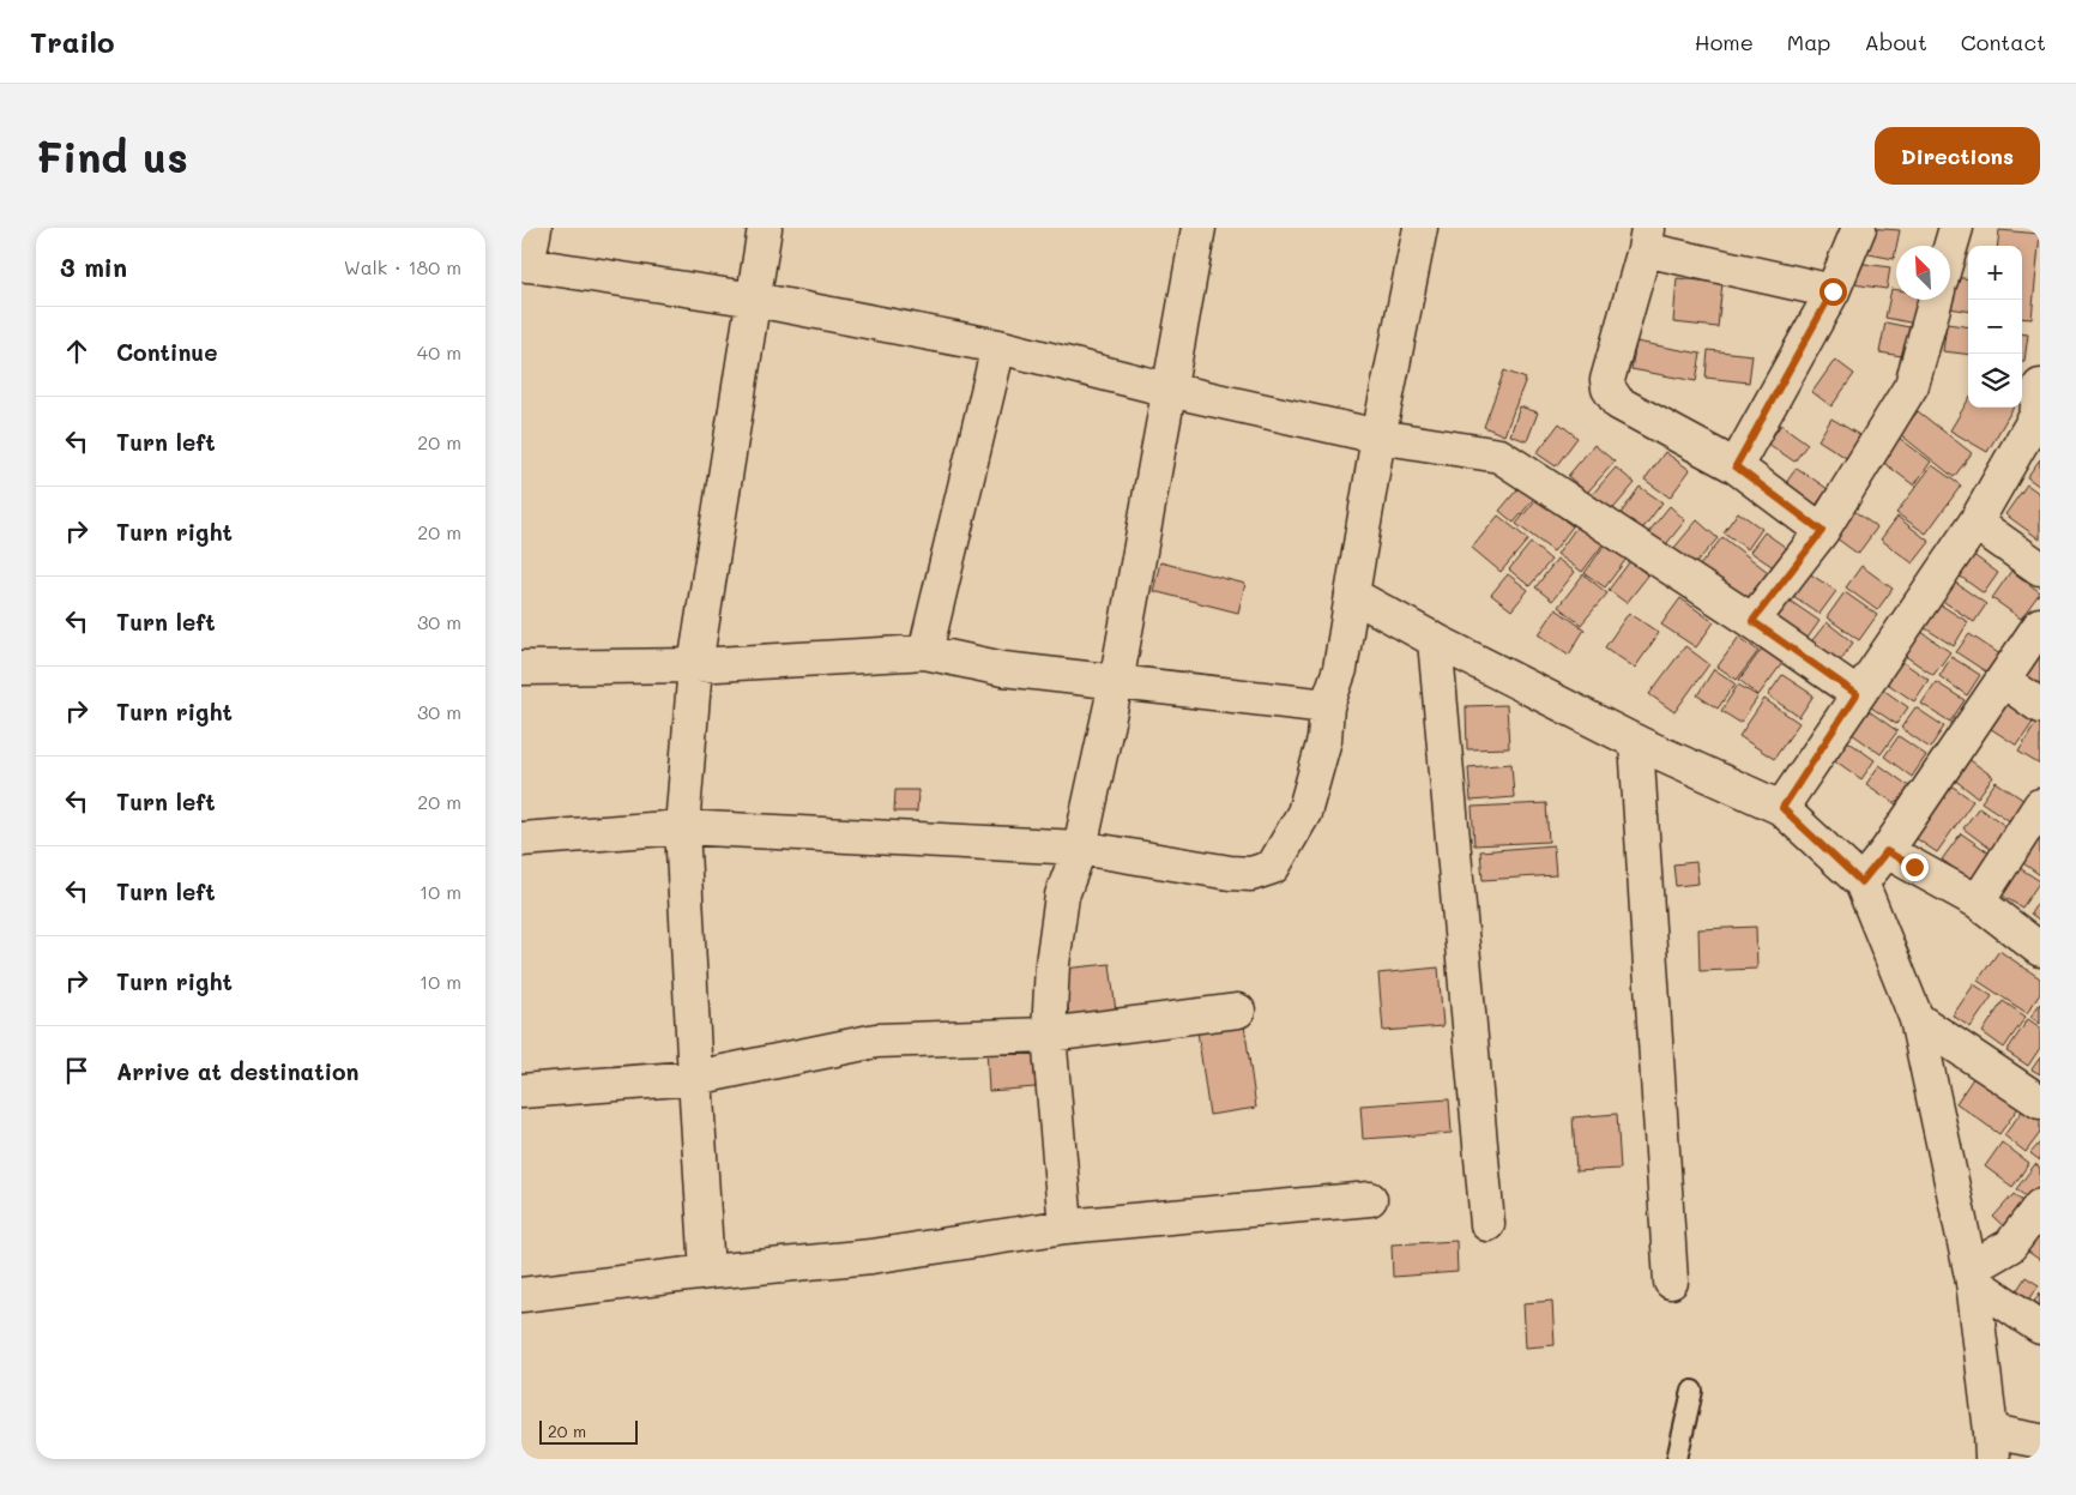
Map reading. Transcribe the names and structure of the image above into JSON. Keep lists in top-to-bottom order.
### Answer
{
  "scale_bar": "20 m",
  "north": "top left",
  "page": {
    "header": "Trailo",
    "nav": [
      "Home",
      "Map",
      "About",
      "Contact"
    ],
    "buttons": "Directions",
    "title": "Find us",
    "heading": ["3 min", "Walk · 180 m"],
    "map_buttons": ["+", "−"],
    "list": [
      ["Continue", "40 m"],
      ["Turn left", "20 m"],
      ["Turn right", "20 m"],
      ["Turn left", "30 m"],
      ["Turn right", "30 m"],
      ["Turn left", "20 m"],
      ["Turn left", "10 m"],
      ["Turn right", "10 m"],
      "Arrive at destination"
    ],
    "scale": "20 m"
  }
}
